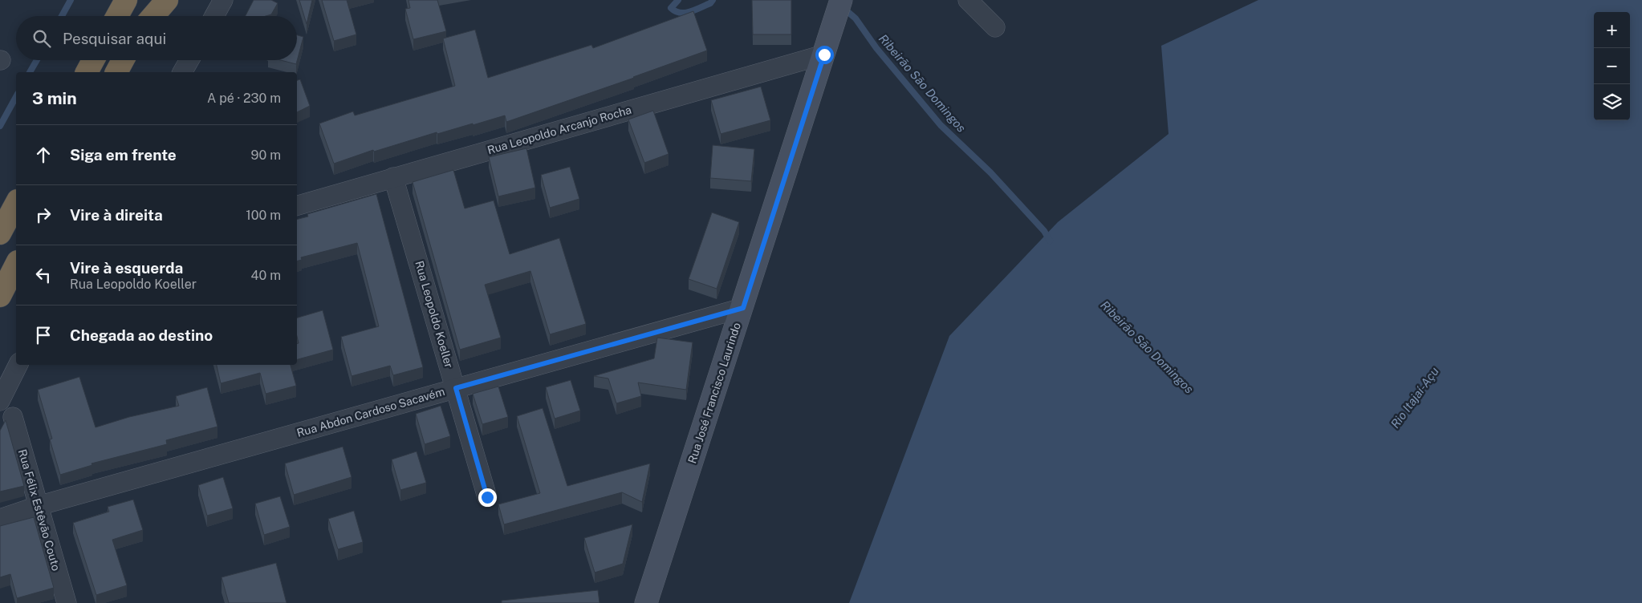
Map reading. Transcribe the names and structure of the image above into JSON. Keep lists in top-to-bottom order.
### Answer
{
  "streets": {
    "main road": ["Rua José Francisco Laurindo"],
    "street": [
      "Rua Leopoldo Arcanjo Rocha",
      "Rua Leopoldo Koeller",
      "Rua Abdon Cardoso Sacavém",
      "Rua Félix Estêvão Couto"
    ]
  },
  "crossings": [
    ["Rua Leopoldo Arcanjo Rocha", "Rua Leopoldo Koeller"],
    ["Rua Leopoldo Arcanjo Rocha", "Rua José Francisco Laurindo"],
    ["Rua Leopoldo Koeller", "Rua Abdon Cardoso Sacavém"],
    ["Rua José Francisco Laurindo", "Rua Abdon Cardoso Sacavém"],
    ["Rua Abdon Cardoso Sacavém", "Rua Félix Estêvão Couto"]
  ],
  "water": ["Ribeirão São Domingos", "Rio Itajaí-Açu"],
  "page": {
    "map_buttons": ["+", "−"],
    "search": "Pesquisar aqui",
    "heading": ["3 min", "A pé · 230 m"],
    "list": [
      ["Siga em frente", "90 m"],
      ["Vire à direita", "100 m"],
      ["Vire à esquerda", "Rua Leopoldo Koeller", "40 m"],
      "Chegada ao destino"
    ]
  }
}
